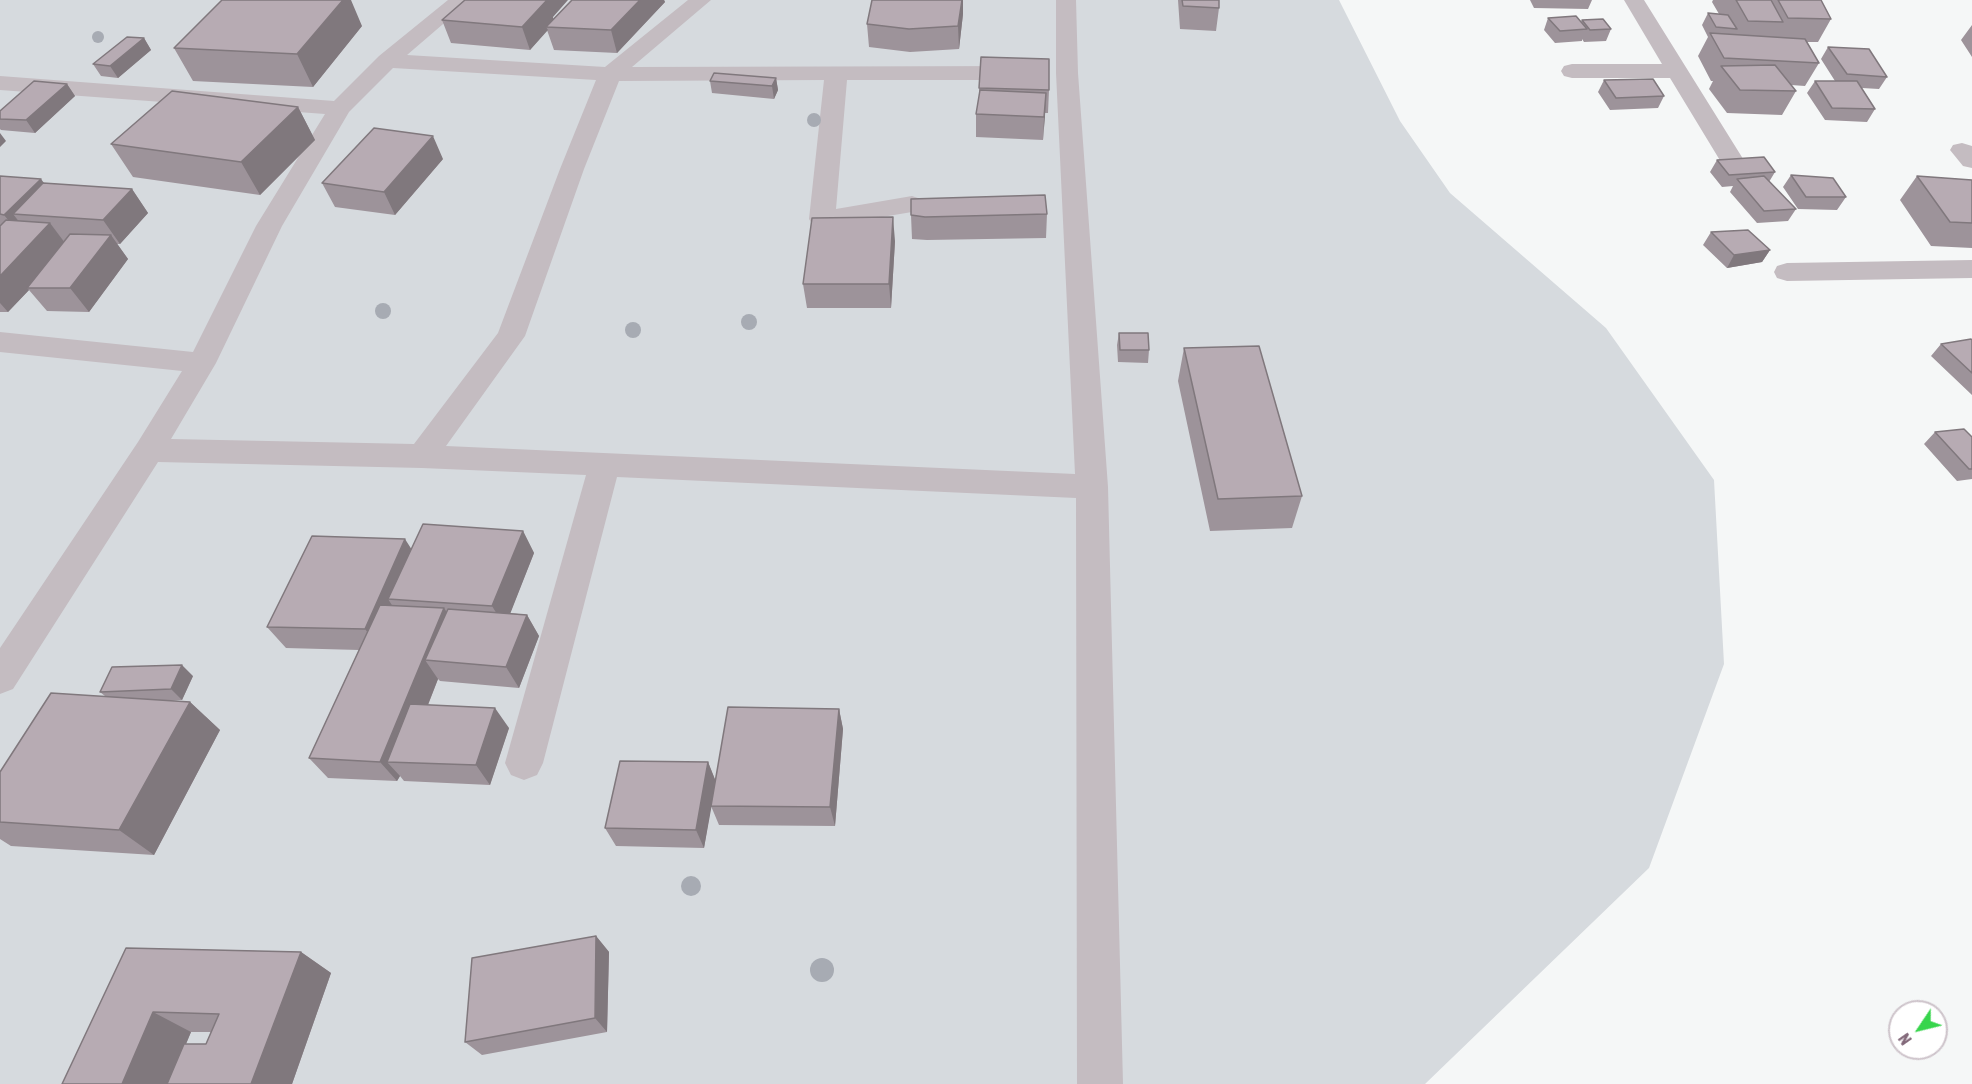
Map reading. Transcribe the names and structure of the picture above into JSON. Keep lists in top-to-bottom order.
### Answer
{
  "north": "bottom left"
}
